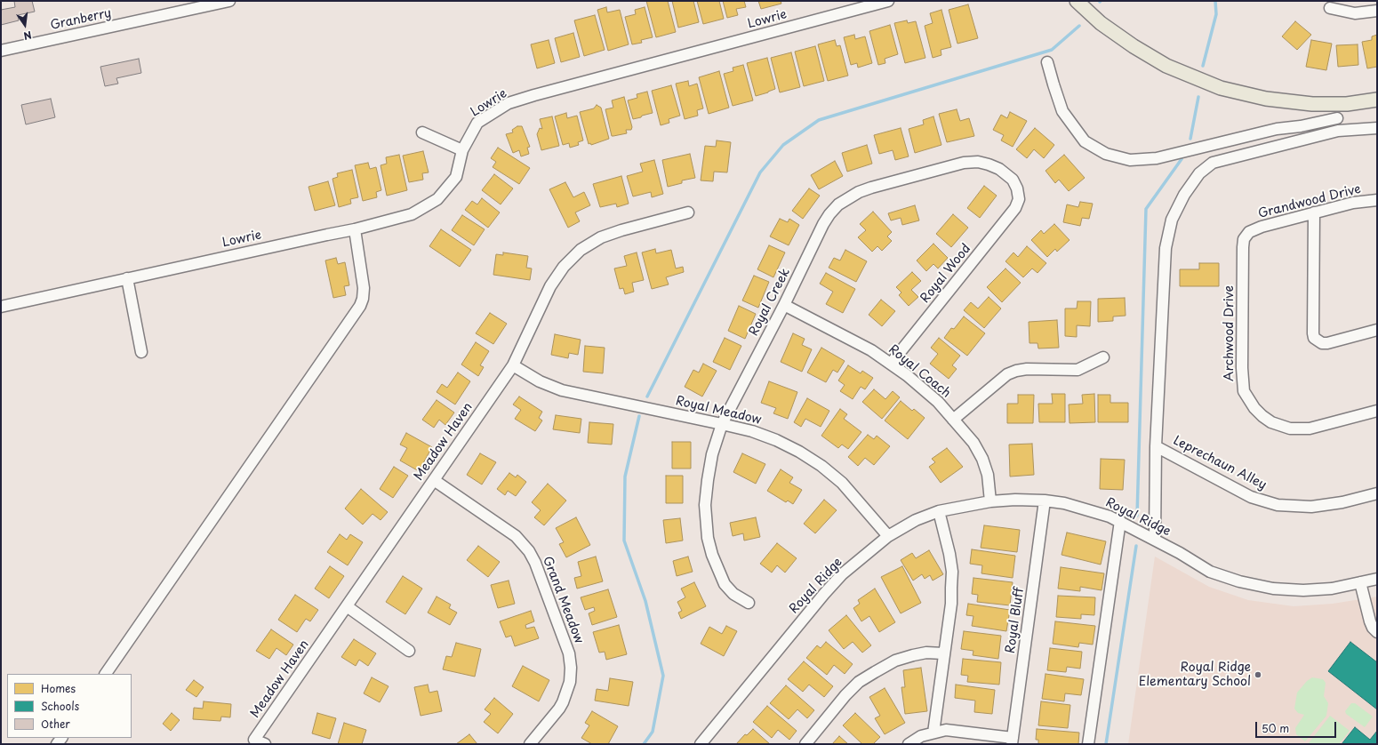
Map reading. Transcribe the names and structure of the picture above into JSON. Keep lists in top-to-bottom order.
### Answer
{
  "streets": {
    "street": [
      "Granberry",
      "Lowrie",
      "Grandwood Drive",
      "Royal Wood",
      "Royal Creek",
      "Archwood Drive",
      "Royal Coach",
      "Royal Meadow",
      "Meadow Haven",
      "Leprechaun Alley",
      "Royal Ridge",
      "Grand Meadow",
      "Royal Bluff"
    ]
  },
  "crossings": [
    ["Grandwood Drive", "Archwood Drive"],
    ["Royal Wood", "Royal Creek"],
    ["Royal Wood", "Royal Coach"],
    ["Royal Creek", "Royal Coach"],
    ["Royal Creek", "Royal Meadow"],
    ["Royal Coach", "Royal Ridge"],
    ["Royal Meadow", "Meadow Haven"],
    ["Royal Meadow", "Royal Ridge"],
    ["Meadow Haven", "Grand Meadow"],
    ["Royal Ridge", "Royal Bluff"]
  ],
  "places": ["Royal Ridge Elementary School"],
  "legend": ["Homes", "Schools", "Other"],
  "scale_bar": "50 m",
  "north": "bottom"
}
